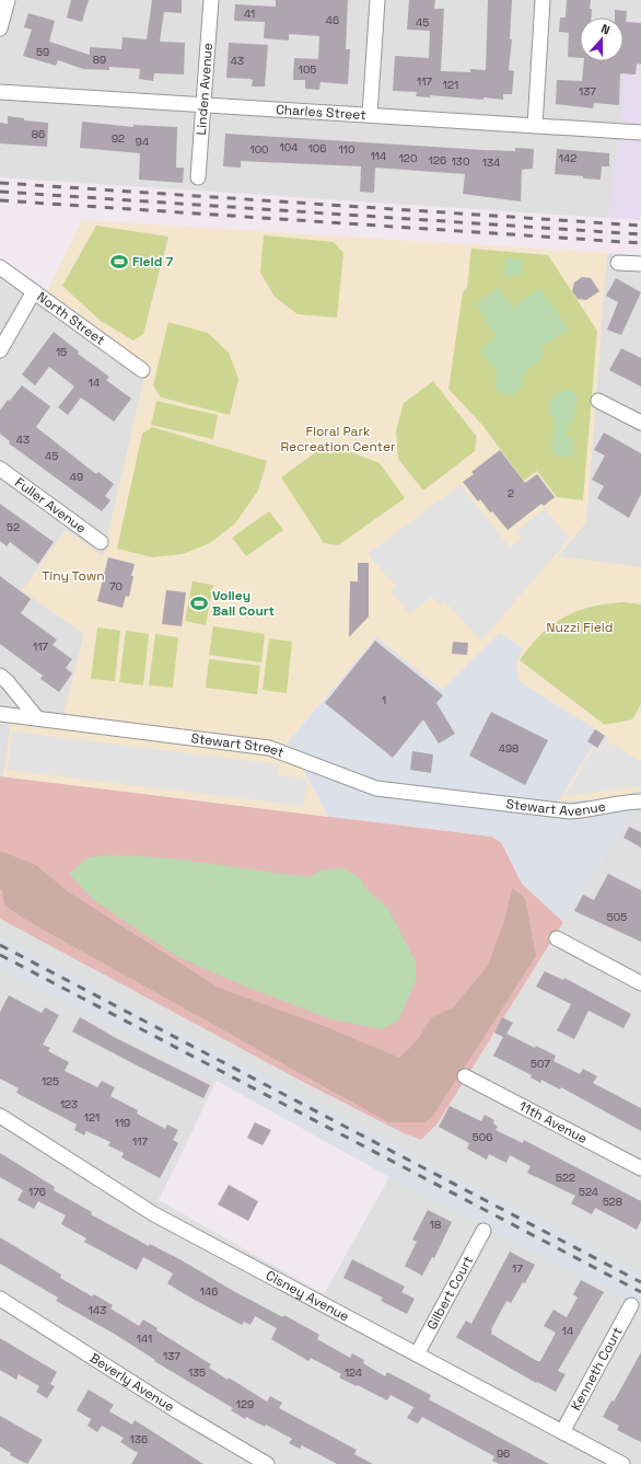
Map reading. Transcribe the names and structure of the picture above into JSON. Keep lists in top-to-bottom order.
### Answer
{
  "streets": {
    "street": [
      "Linden Avenue",
      "Charles Street",
      "North Street",
      "Fuller Avenue",
      "Stewart Street",
      "Stewart Avenue",
      "11th Avenue",
      "Gilbert Court",
      "Cisney Avenue",
      "Kenneth Court",
      "Beverly Avenue"
    ]
  },
  "crossings": [
    ["Linden Avenue", "Charles Street"],
    ["Stewart Street", "Stewart Avenue"],
    ["Gilbert Court", "Cisney Avenue"],
    ["Cisney Avenue", "Kenneth Court"]
  ],
  "parks": ["Floral Park Recreation Center", "Tiny Town", "Nuzzi Field"],
  "places": {
    "sports": ["Field 7", "Volley Ball Court"]
  },
  "house_numbers": [
    "41",
    "46",
    "45",
    "59",
    "89",
    "43",
    "105",
    "117",
    "121",
    "137",
    "86",
    "92",
    "94",
    "104",
    "106",
    "100",
    "110",
    "114",
    "120",
    "142",
    "126",
    "130",
    "134",
    "15",
    "14",
    "43",
    "45",
    "49",
    "2",
    "52",
    "70",
    "117",
    "1",
    "498",
    "505",
    "507",
    "125",
    "123",
    "121",
    "119",
    "506",
    "117",
    "522",
    "176",
    "524",
    "528",
    "18",
    "17",
    "146",
    "143",
    "14",
    "141",
    "137",
    "135",
    "124",
    "129",
    "136",
    "96"
  ],
  "north": "top"
}
